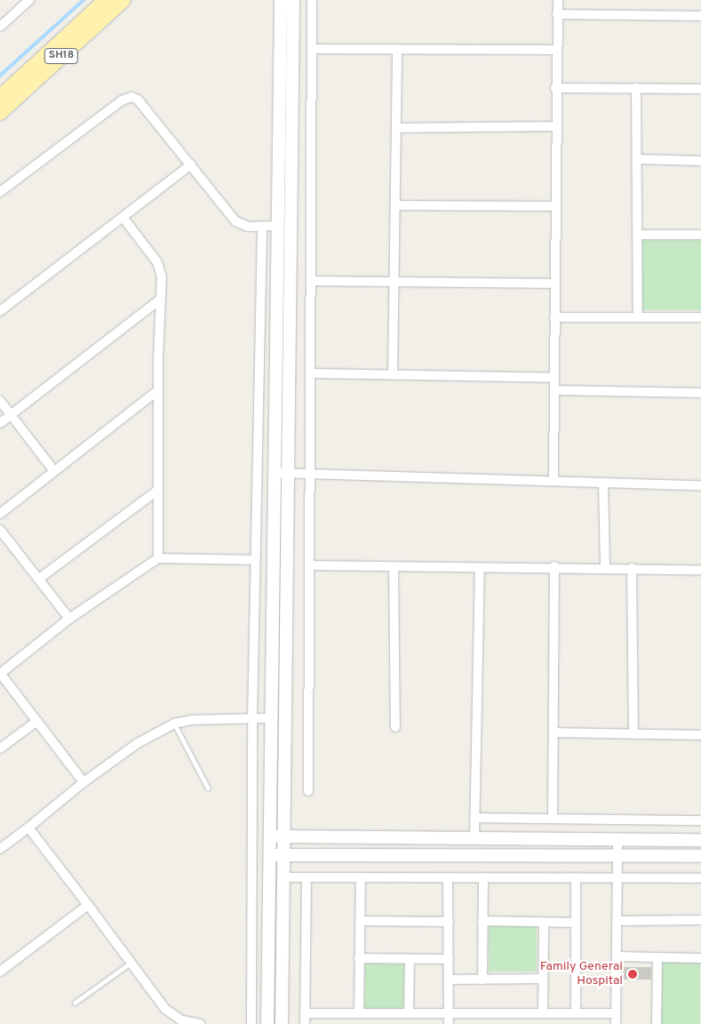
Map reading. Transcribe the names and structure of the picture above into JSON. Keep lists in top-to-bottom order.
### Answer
{
  "streets": {
    "main road": ["SH18"]
  },
  "places": ["Family General Hospital"]
}
